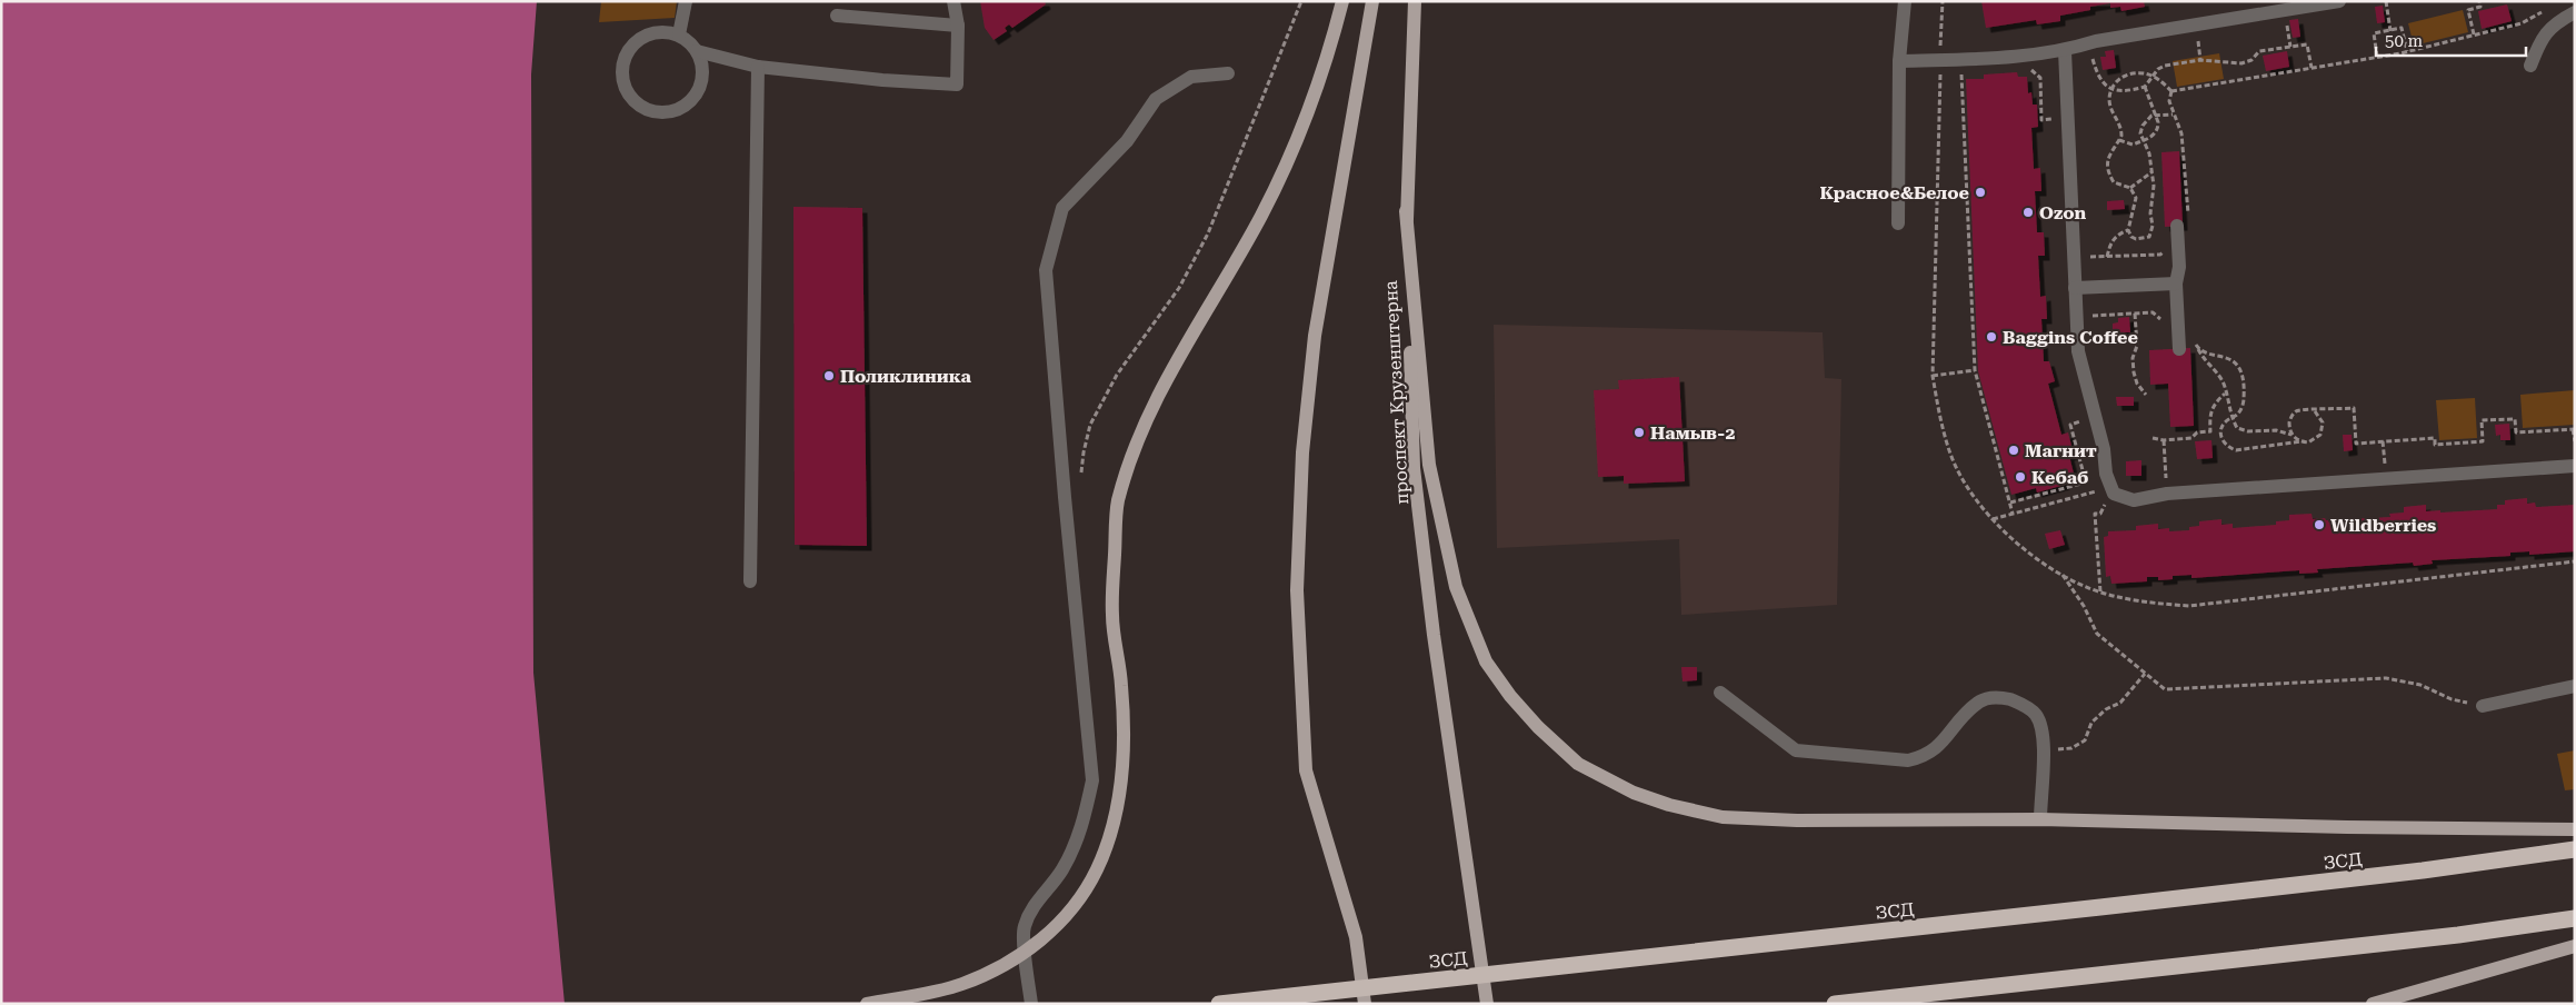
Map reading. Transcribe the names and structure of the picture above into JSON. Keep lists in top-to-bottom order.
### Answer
{
  "streets": {
    "highway": ["ЗСД"],
    "main road": ["проспект Крузенштерна"]
  },
  "places": [
    "Красное&Белое",
    "Ozon",
    "Baggins Coffee",
    "Поликлиника",
    "Намыв-2",
    "Магнит",
    "Кебаб",
    "Wildberries"
  ],
  "scale_bar": "50 m"
}
